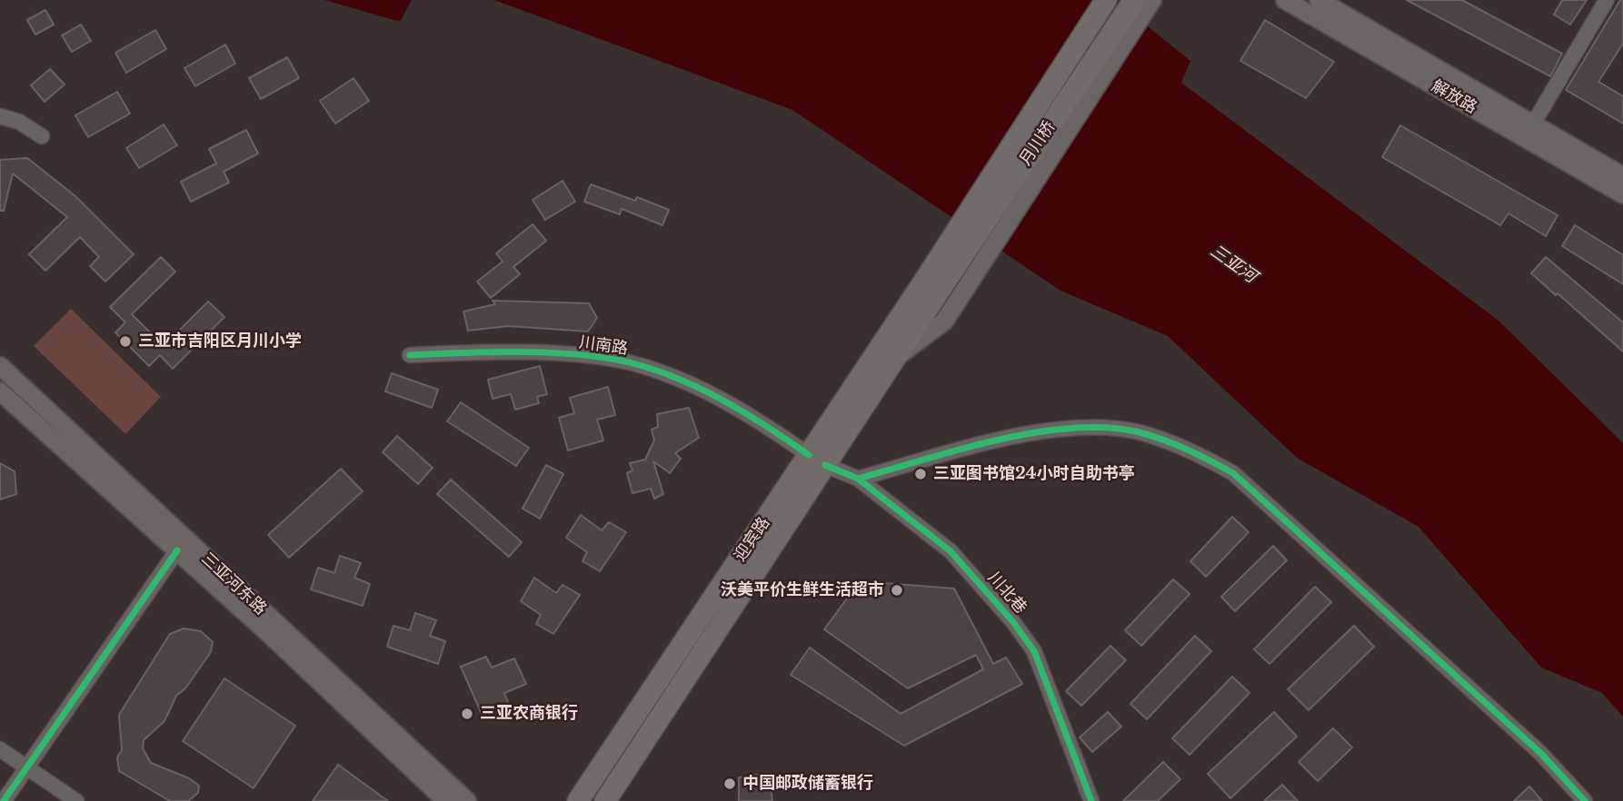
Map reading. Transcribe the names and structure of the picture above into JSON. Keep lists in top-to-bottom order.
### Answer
{
  "streets": {
    "highway": ["月川桥", "迎宾路"],
    "main road": ["解放路", "三亚河东路"],
    "street": ["川南路", "川北巷"]
  },
  "crossings": [
    ["月川桥", "迎宾路"],
    ["川南路", "迎宾路"],
    ["川南路", "川北巷"],
    ["迎宾路", "川北巷"]
  ],
  "water": ["三亚河"],
  "places": [
    "三亚市吉阳区月川小学",
    "三亚图书馆24小时自助书亭",
    "沃美平价生鲜生活超市",
    "三亚农商银行",
    "中国邮政储蓄银行"
  ]
}
